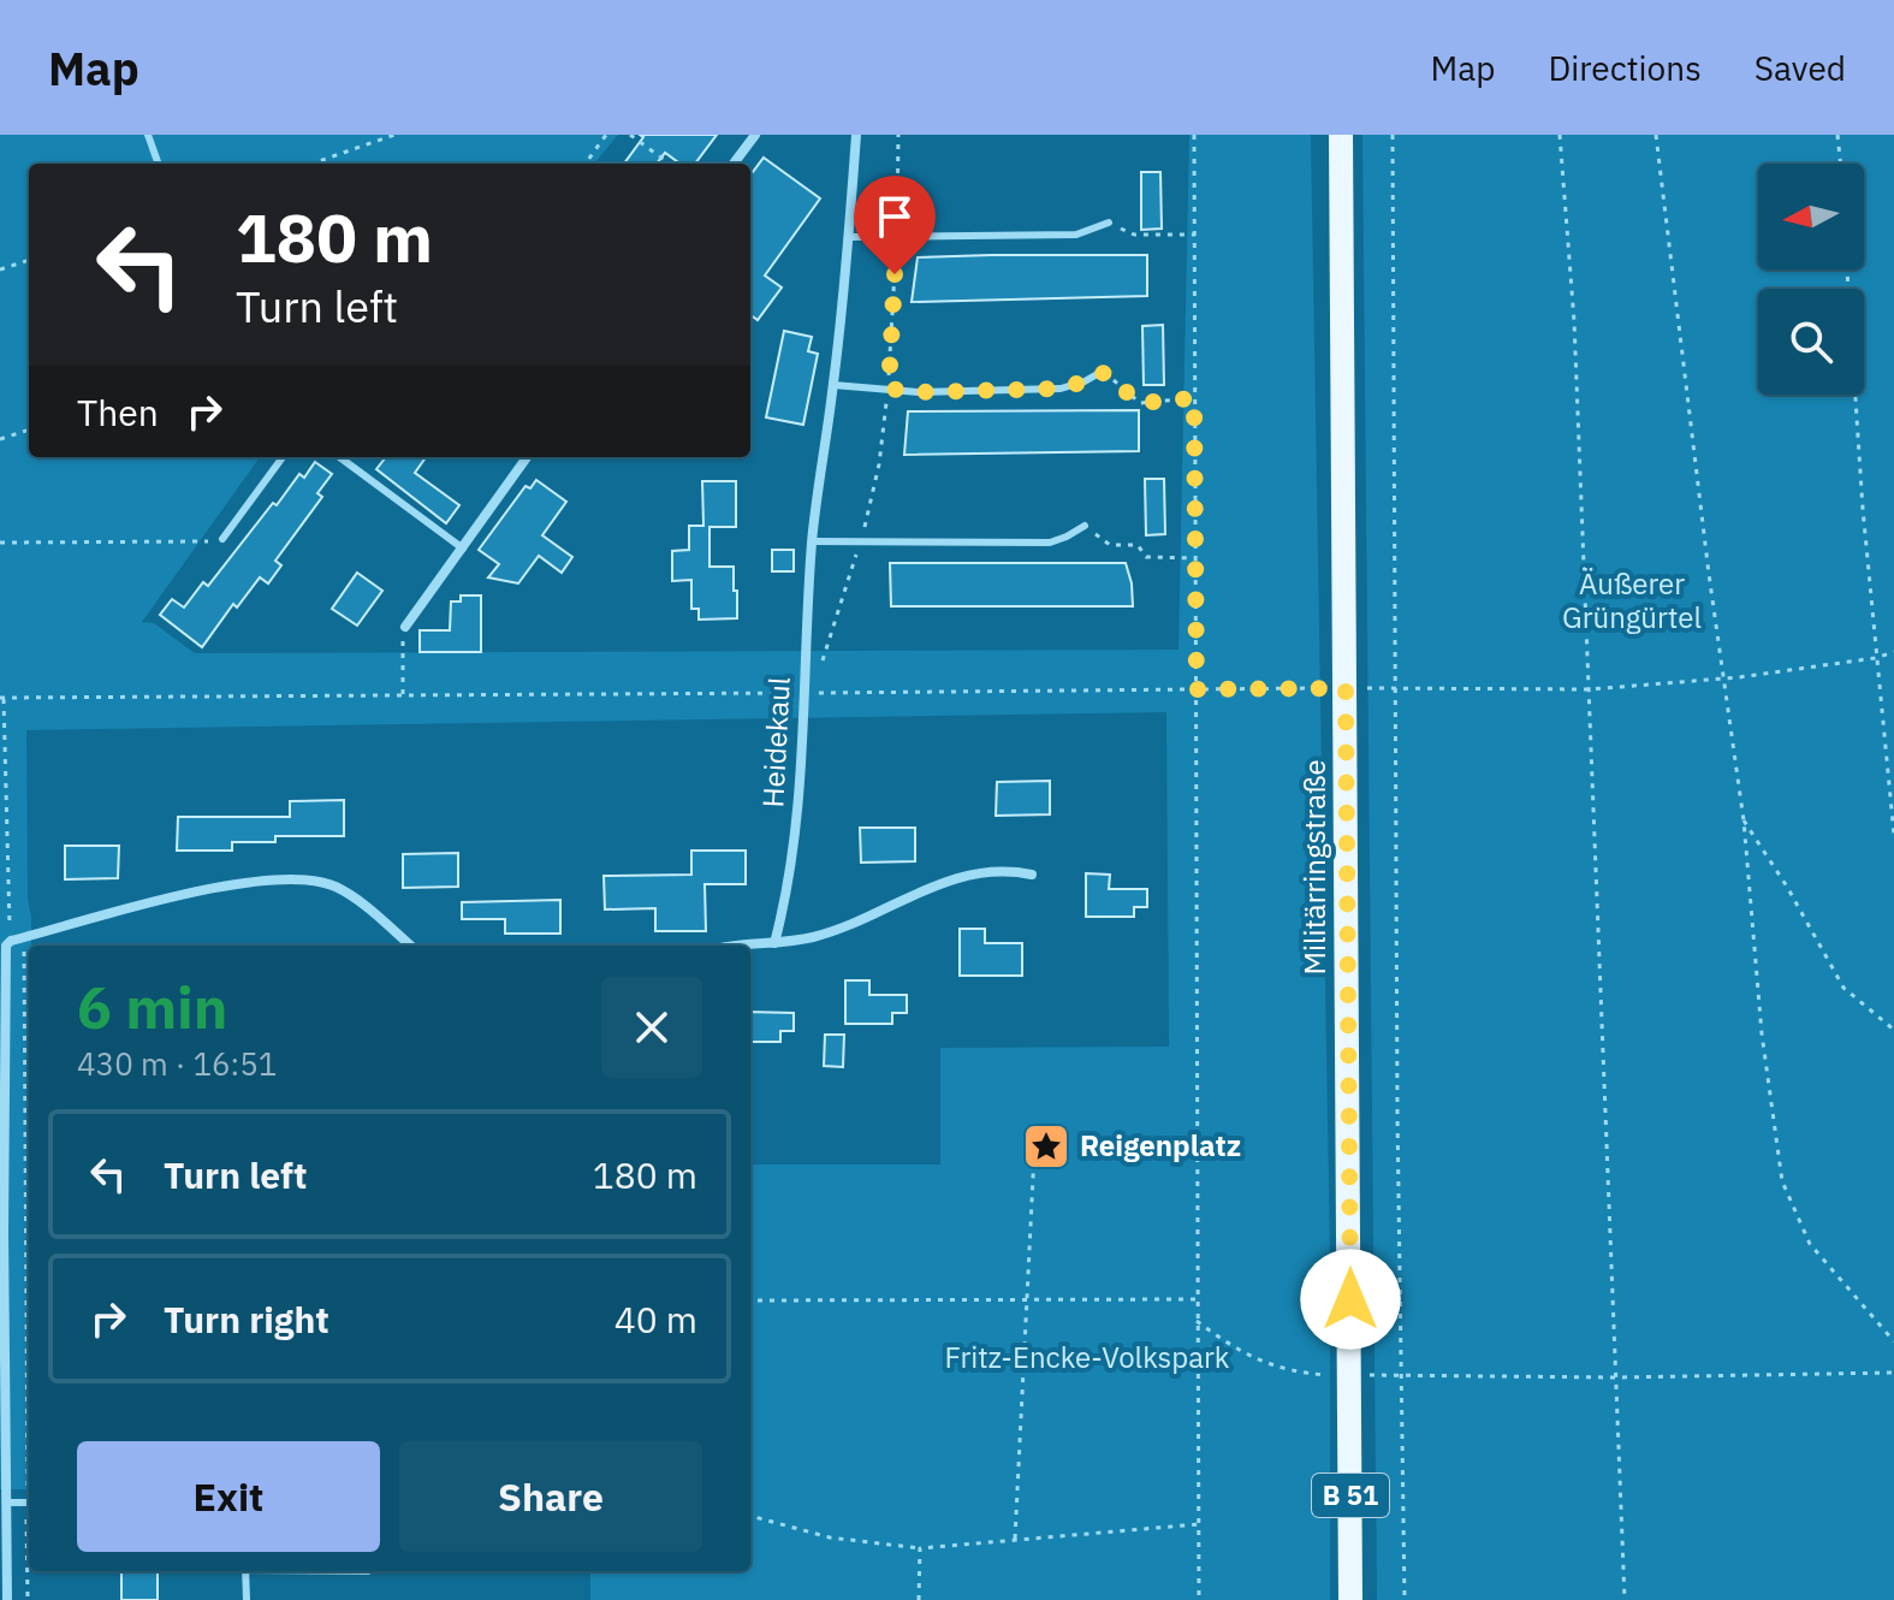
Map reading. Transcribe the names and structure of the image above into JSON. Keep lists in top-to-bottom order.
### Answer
{
  "streets": {
    "main road": ["Militärringstraße", "B 51"],
    "street": ["Heidekaul"]
  },
  "parks": ["Äußerer Grüngürtel", "Fritz-Encke-Volkspark"],
  "places": {
    "place": ["Reigenplatz"]
  },
  "north": "left",
  "page": {
    "header": "Map",
    "nav": ["Map", "Directions", "Saved"],
    "turn": ["180 m", "Turn left"],
    "then": "Then",
    "heading": ["6 min", "430 m · 16:51"],
    "list": [
      {
        "name": "Turn left",
        "value": "180 m"
      },
      {
        "name": "Turn right",
        "value": "40 m"
      }
    ],
    "buttons": ["Exit", "Share"]
  }
}
